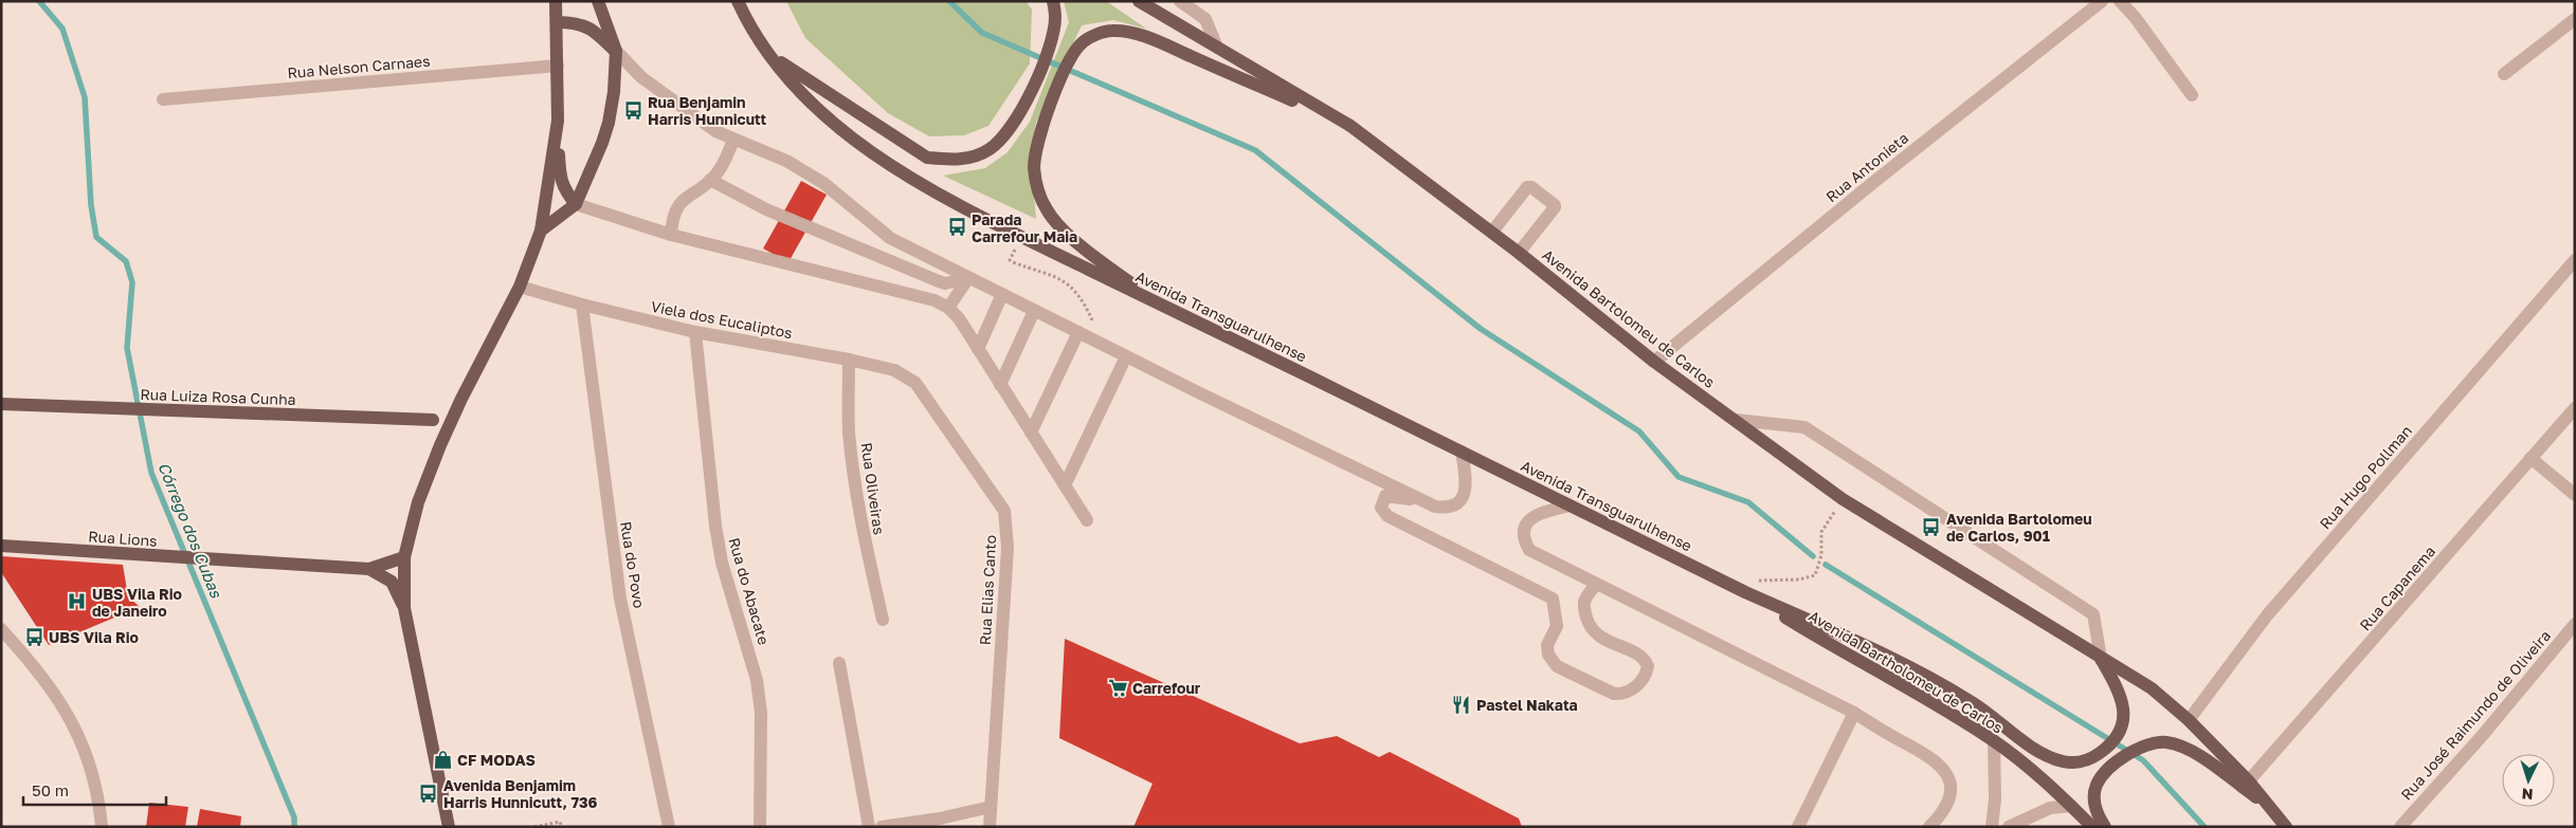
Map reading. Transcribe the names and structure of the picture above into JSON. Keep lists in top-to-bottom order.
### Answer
{
  "streets": {
    "main road": [
      "Avenida Transguarulhense",
      "Avenida Bartolomeu de Carlos",
      "Rua Luiza Rosa Cunha",
      "Rua Lions",
      "Avenida Bartholomeu de Carlos"
    ],
    "street": [
      "Rua Nelson Carnaes",
      "Rua Antonieta",
      "Viela dos Eucaliptos",
      "Rua Hugo Pollman",
      "Rua Oliveiras",
      "Rua do Povo",
      "Rua Capanema",
      "Rua Elias Canto",
      "Rua do Abacate",
      "Rua José Raimundo de Oliveira"
    ]
  },
  "crossings": [
    ["Rua Antonieta", "Avenida Bartolomeu de Carlos"],
    ["Avenida Transguarulhense", "Avenida Bartholomeu de Carlos"],
    ["Viela dos Eucaliptos", "Rua Oliveiras"],
    ["Viela dos Eucaliptos", "Rua do Povo"],
    ["Viela dos Eucaliptos", "Rua Elias Canto"],
    ["Viela dos Eucaliptos", "Rua do Abacate"]
  ],
  "water": ["Córrego dos Cubas"],
  "places": {
    "bus stop": [
      "Rua Benjamin Harris Hunnicutt",
      "Parada Carrefour Maia",
      "Avenida Bartolomeu de Carlos, 901",
      "UBS Vila Rio",
      "Avenida Benjamim Harris Hunnicutt, 736"
    ],
    "hospital": ["UBS Vila Rio de Janeiro"],
    "supermarket": ["Carrefour"],
    "restaurant": ["Pastel Nakata"],
    "shop": ["CF MODAS"]
  },
  "scale_bar": "50 m",
  "north": "bottom"
}
